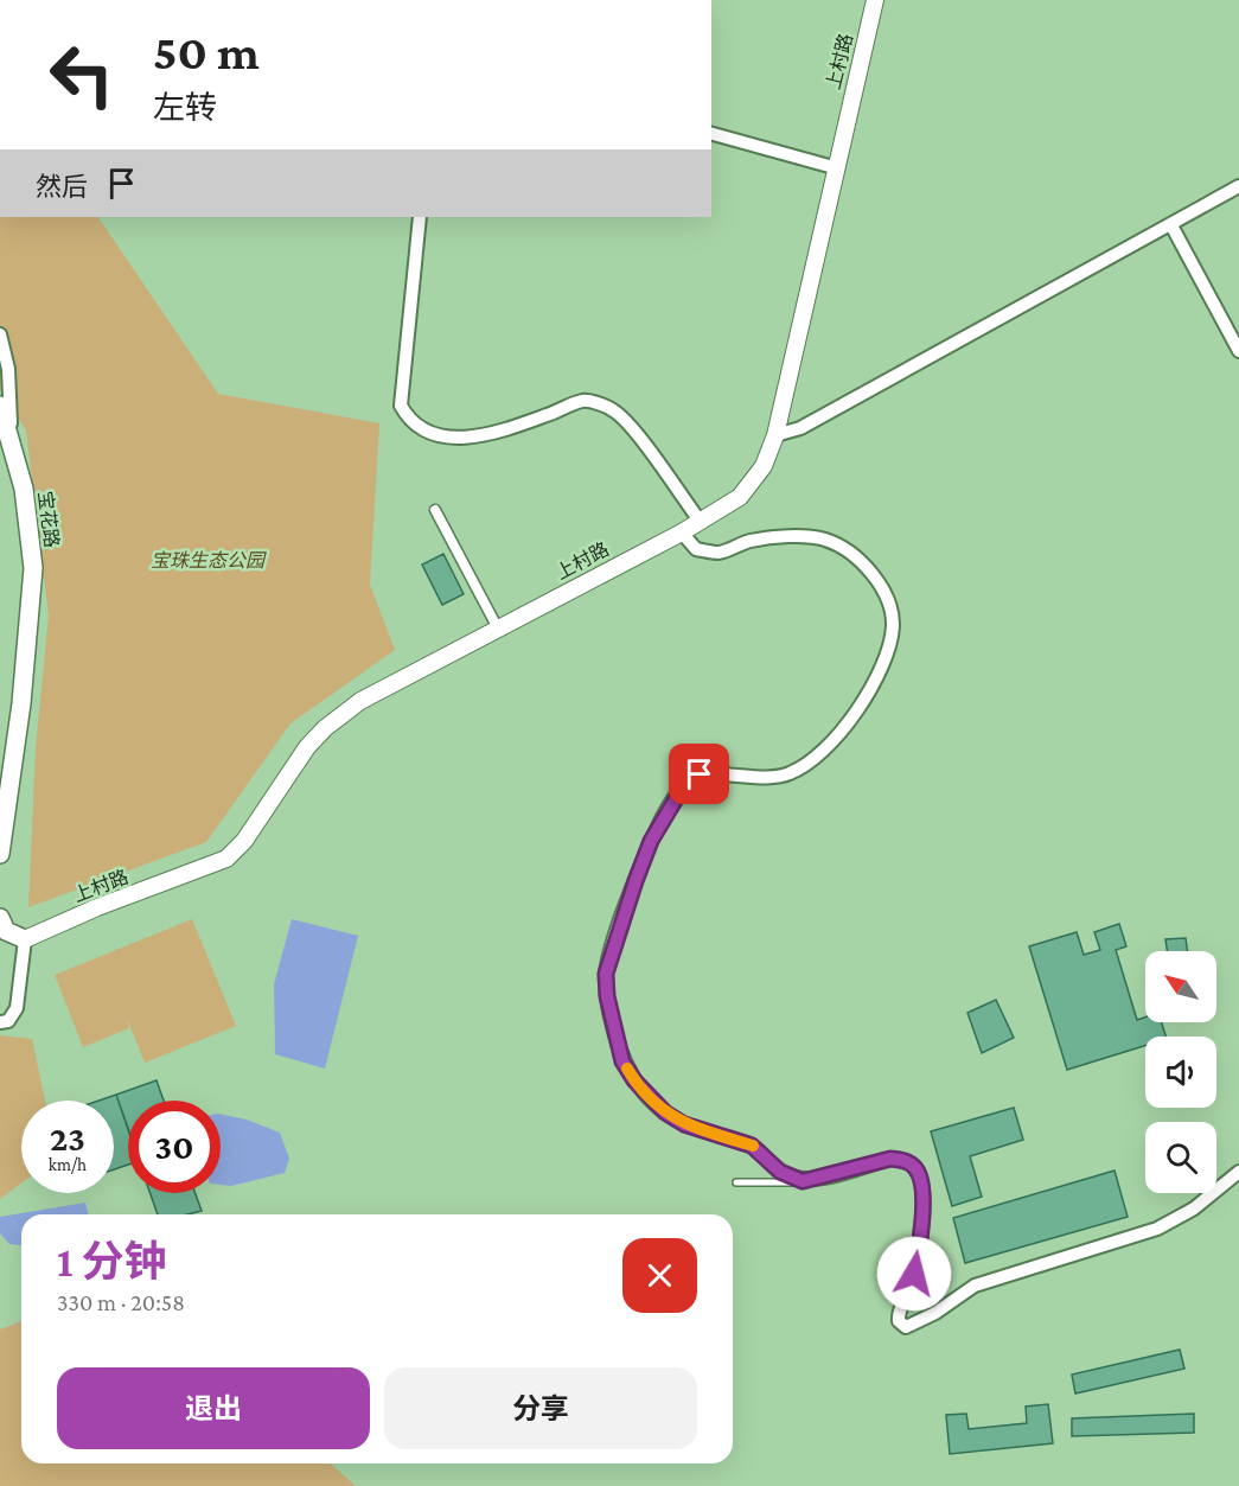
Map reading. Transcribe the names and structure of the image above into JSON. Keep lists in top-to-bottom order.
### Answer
{
  "streets": {
    "main road": ["宝花路"],
    "street": ["上村路"]
  },
  "parks": ["宝珠生态公园"],
  "north": "top left",
  "page": {
    "turn": ["50 m", "左转"],
    "then": "然后",
    "speed": "23 km/h",
    "limit": "30",
    "heading": ["1 分钟", "330 m · 20:58"],
    "buttons": ["退出", "分享"]
  }
}
